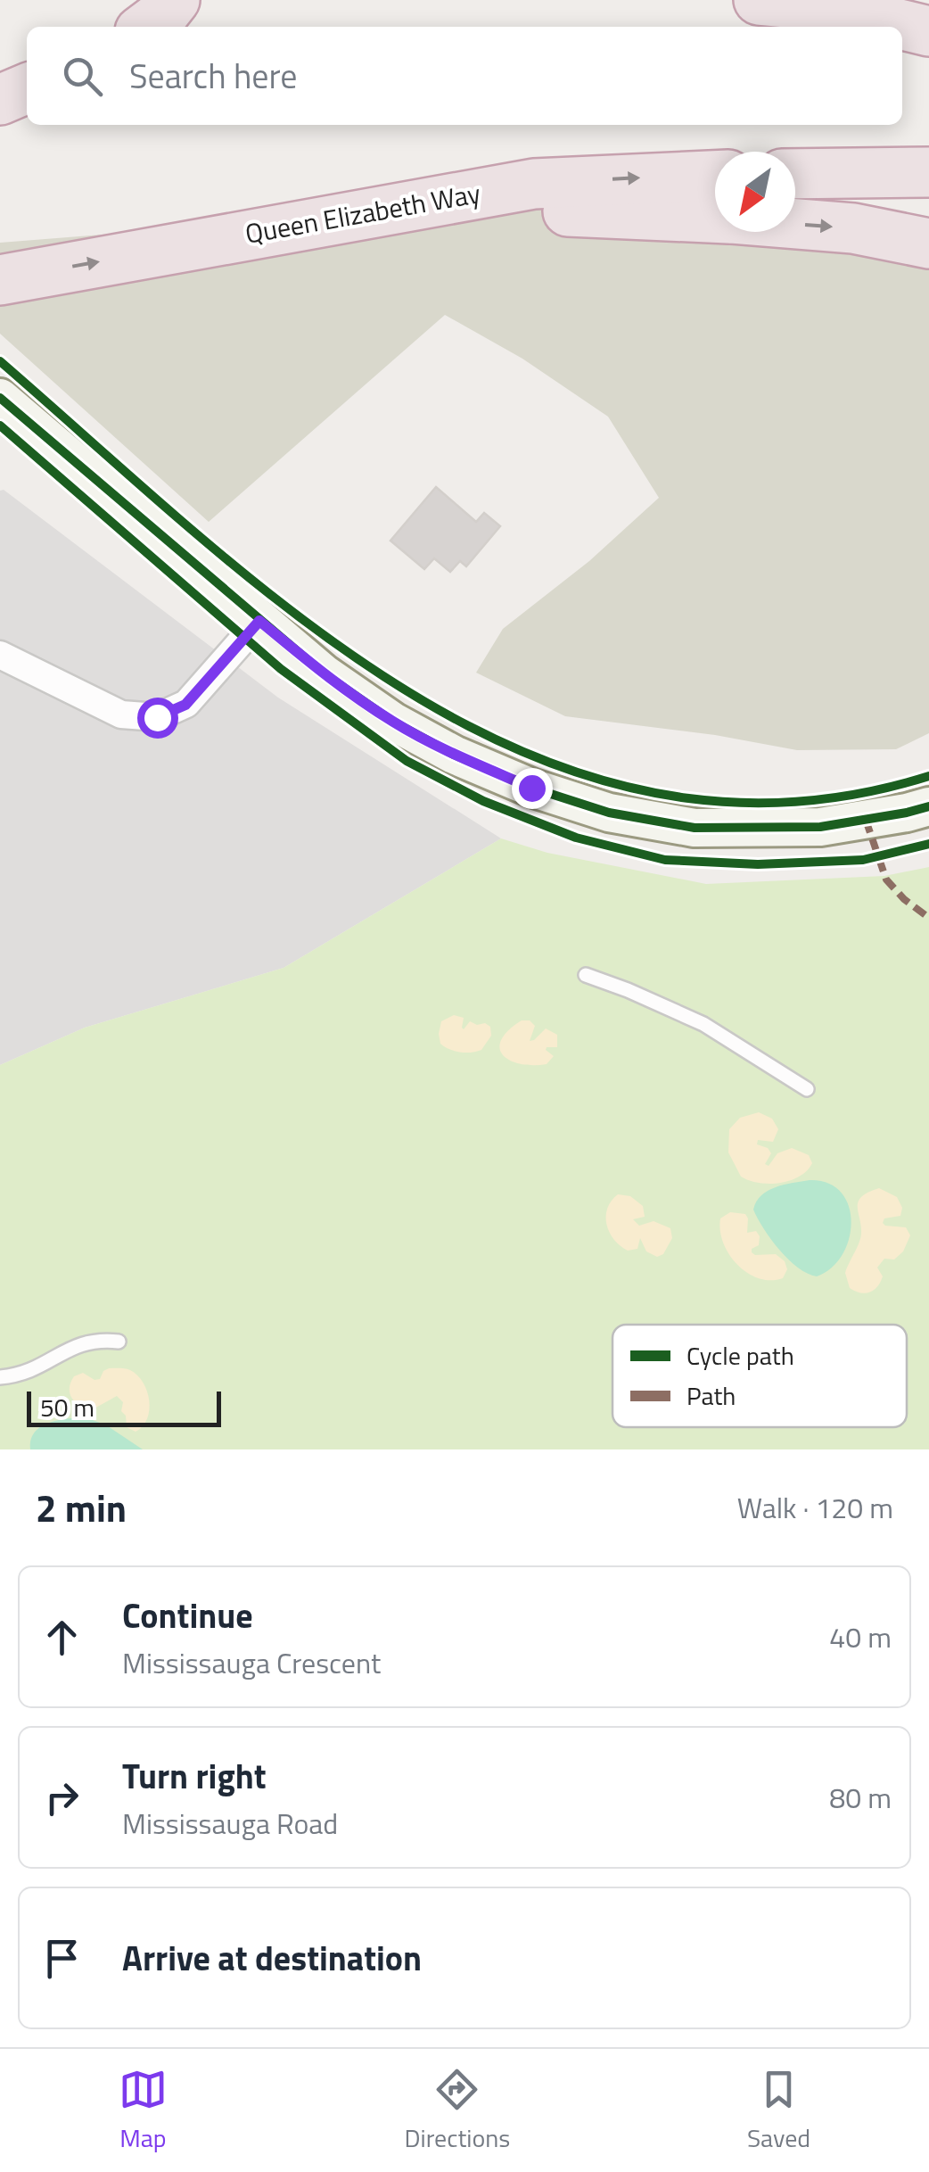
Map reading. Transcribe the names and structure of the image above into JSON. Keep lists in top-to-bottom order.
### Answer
{
  "streets": {
    "highway": ["Queen Elizabeth Way"]
  },
  "legend": ["Cycle path", "Path"],
  "scale_bar": "50 m",
  "north": "bottom left",
  "page": {
    "search": "Search here",
    "scale": "50 m",
    "heading": ["2 min", "Walk · 120 m"],
    "list": [
      ["Continue", "Mississauga Crescent", "40 m"],
      ["Turn right", "Mississauga Road", "80 m"],
      "Arrive at destination"
    ],
    "nav": ["Map", "Directions", "Saved"]
  }
}
